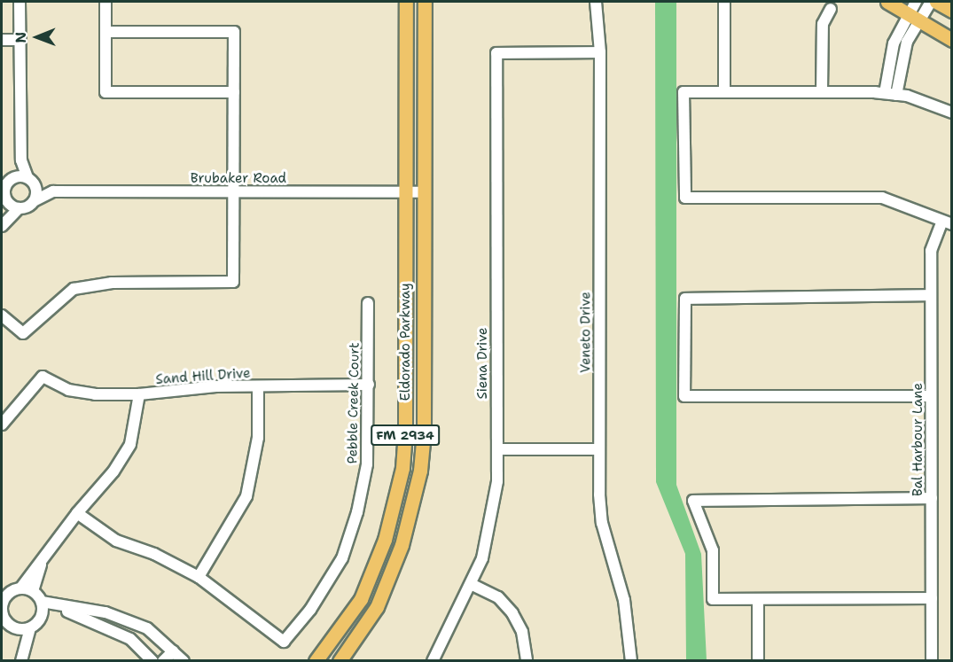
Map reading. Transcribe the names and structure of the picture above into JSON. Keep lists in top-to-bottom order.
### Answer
{
  "streets": {
    "main road": ["Eldorado Parkway", "FM 2934"],
    "street": [
      "Brubaker Road",
      "Veneto Drive",
      "Siena Drive",
      "Sand Hill Drive",
      "Pebble Creek Court",
      "Bal Harbour Lane"
    ]
  },
  "crossings": [
    ["Brubaker Road", "Eldorado Parkway"],
    ["Veneto Drive", "Siena Drive"],
    ["Sand Hill Drive", "Pebble Creek Court"]
  ],
  "north": "left"
}
